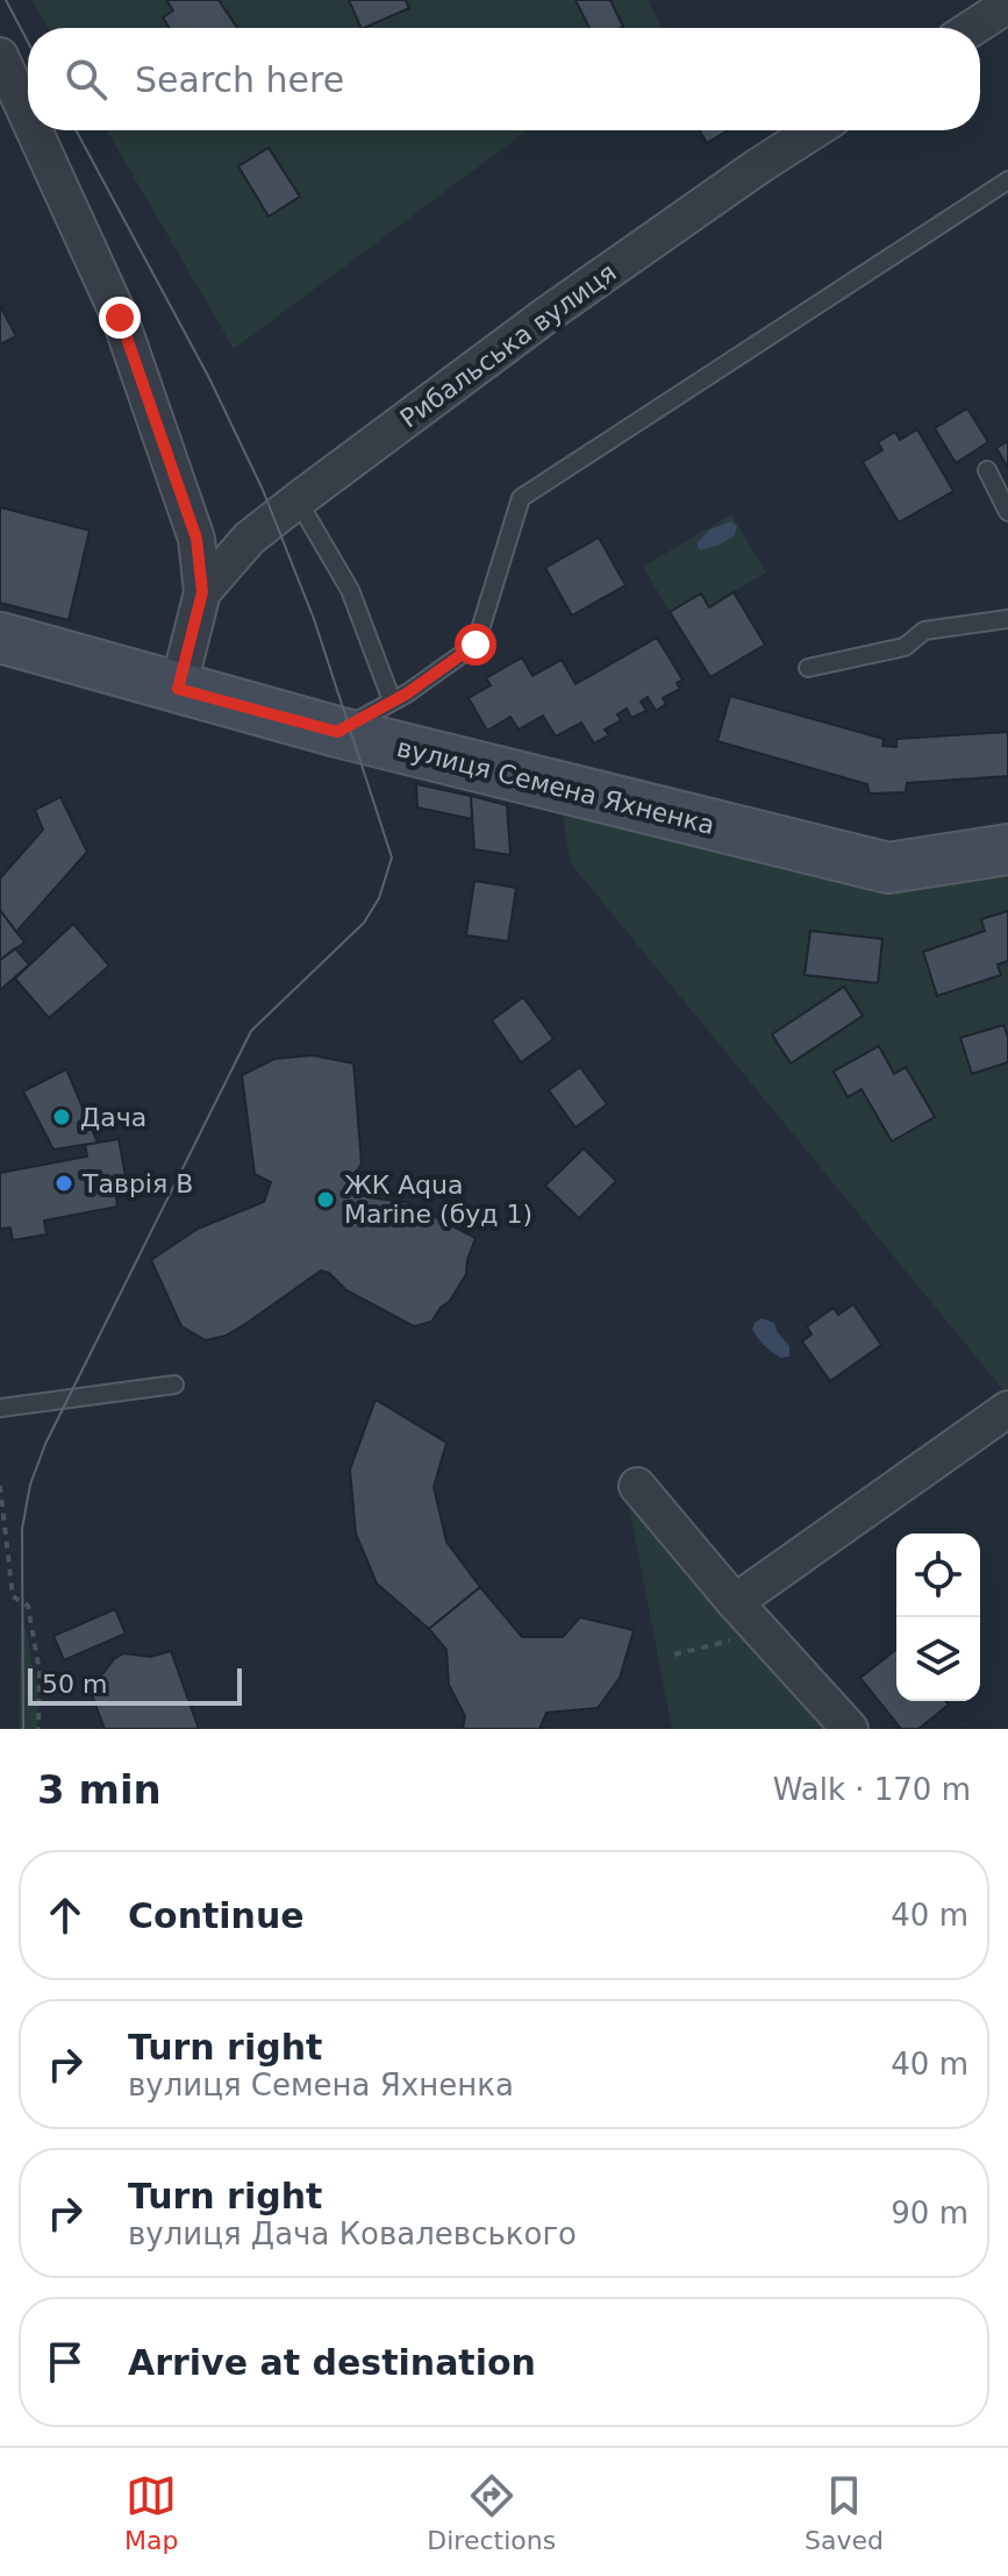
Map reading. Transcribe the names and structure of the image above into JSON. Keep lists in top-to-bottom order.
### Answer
{
  "streets": {
    "street": ["Рибальська вулиця", "вулиця Семена Яхненка"]
  },
  "places": ["Дача", "Таврія В", "ЖК Aqua Marine (буд 1)"],
  "scale_bar": "50 m",
  "page": {
    "search": "Search here",
    "scale": "50 m",
    "heading": ["3 min", "Walk · 170 m"],
    "list": [
      ["Continue", "40 m"],
      ["Turn right", "вулиця Семена Яхненка", "40 m"],
      ["Turn right", "вулиця Дача Ковалевського", "90 m"],
      "Arrive at destination"
    ],
    "nav": ["Map", "Directions", "Saved"]
  }
}
